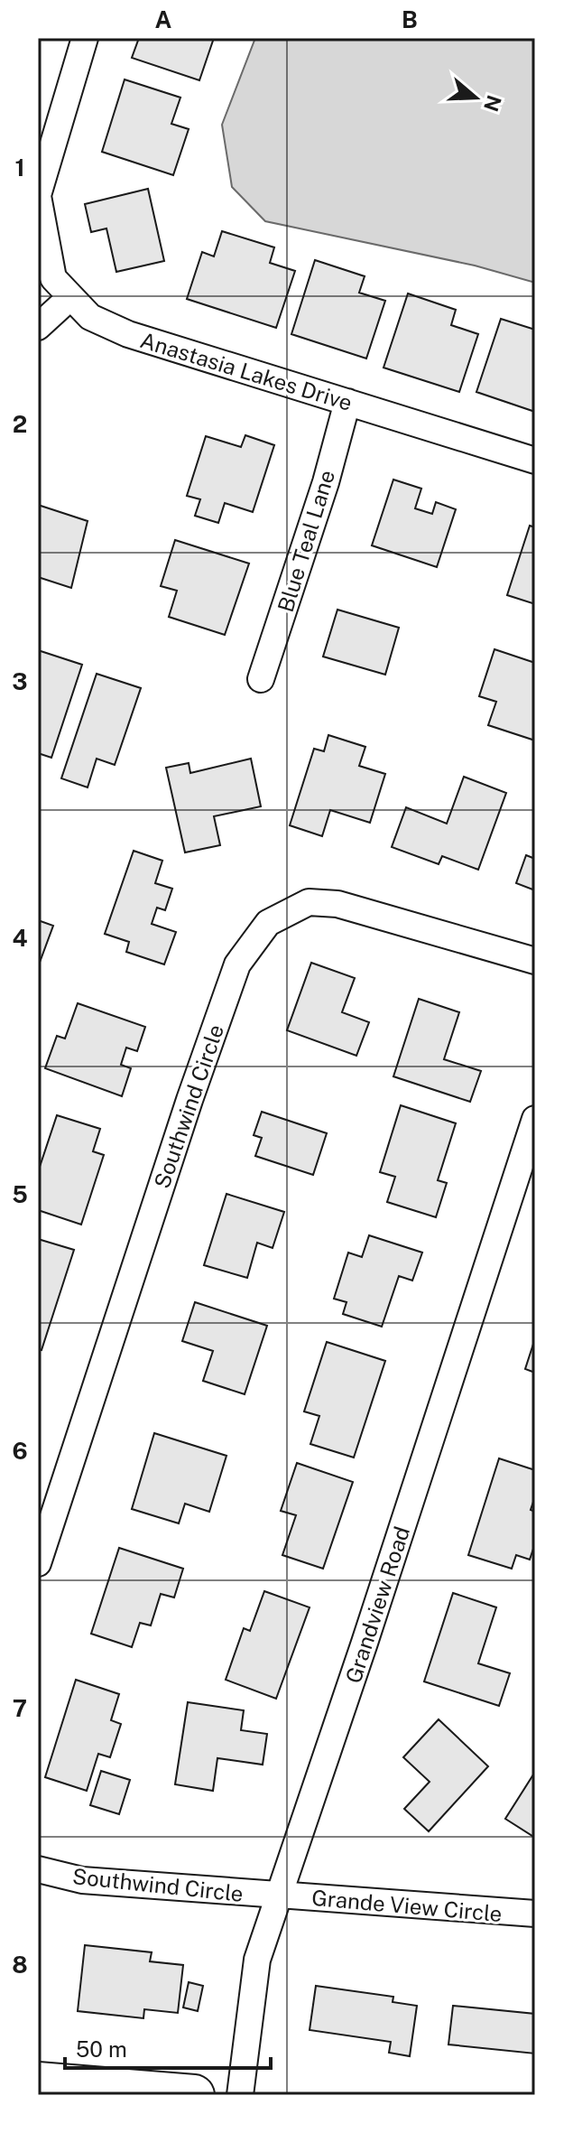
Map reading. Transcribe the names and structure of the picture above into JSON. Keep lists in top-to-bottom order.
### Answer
{
  "streets": {
    "street": [
      "Anastasia Lakes Drive",
      "Blue Teal Lane",
      "Southwind Circle",
      "Grandview Road",
      "Grande View Circle"
    ]
  },
  "crossings": [
    ["Anastasia Lakes Drive", "Blue Teal Lane"],
    ["Southwind Circle", "Grandview Road"],
    ["Southwind Circle", "Grande View Circle"],
    ["Grandview Road", "Grande View Circle"]
  ],
  "scale_bar": "50 m",
  "north": "right",
  "grid": {
    "columns": ["A", "B"],
    "rows": [
      "1",
      "2",
      "3",
      "4",
      "5",
      "6",
      "7",
      "8"
    ]
  }
}
